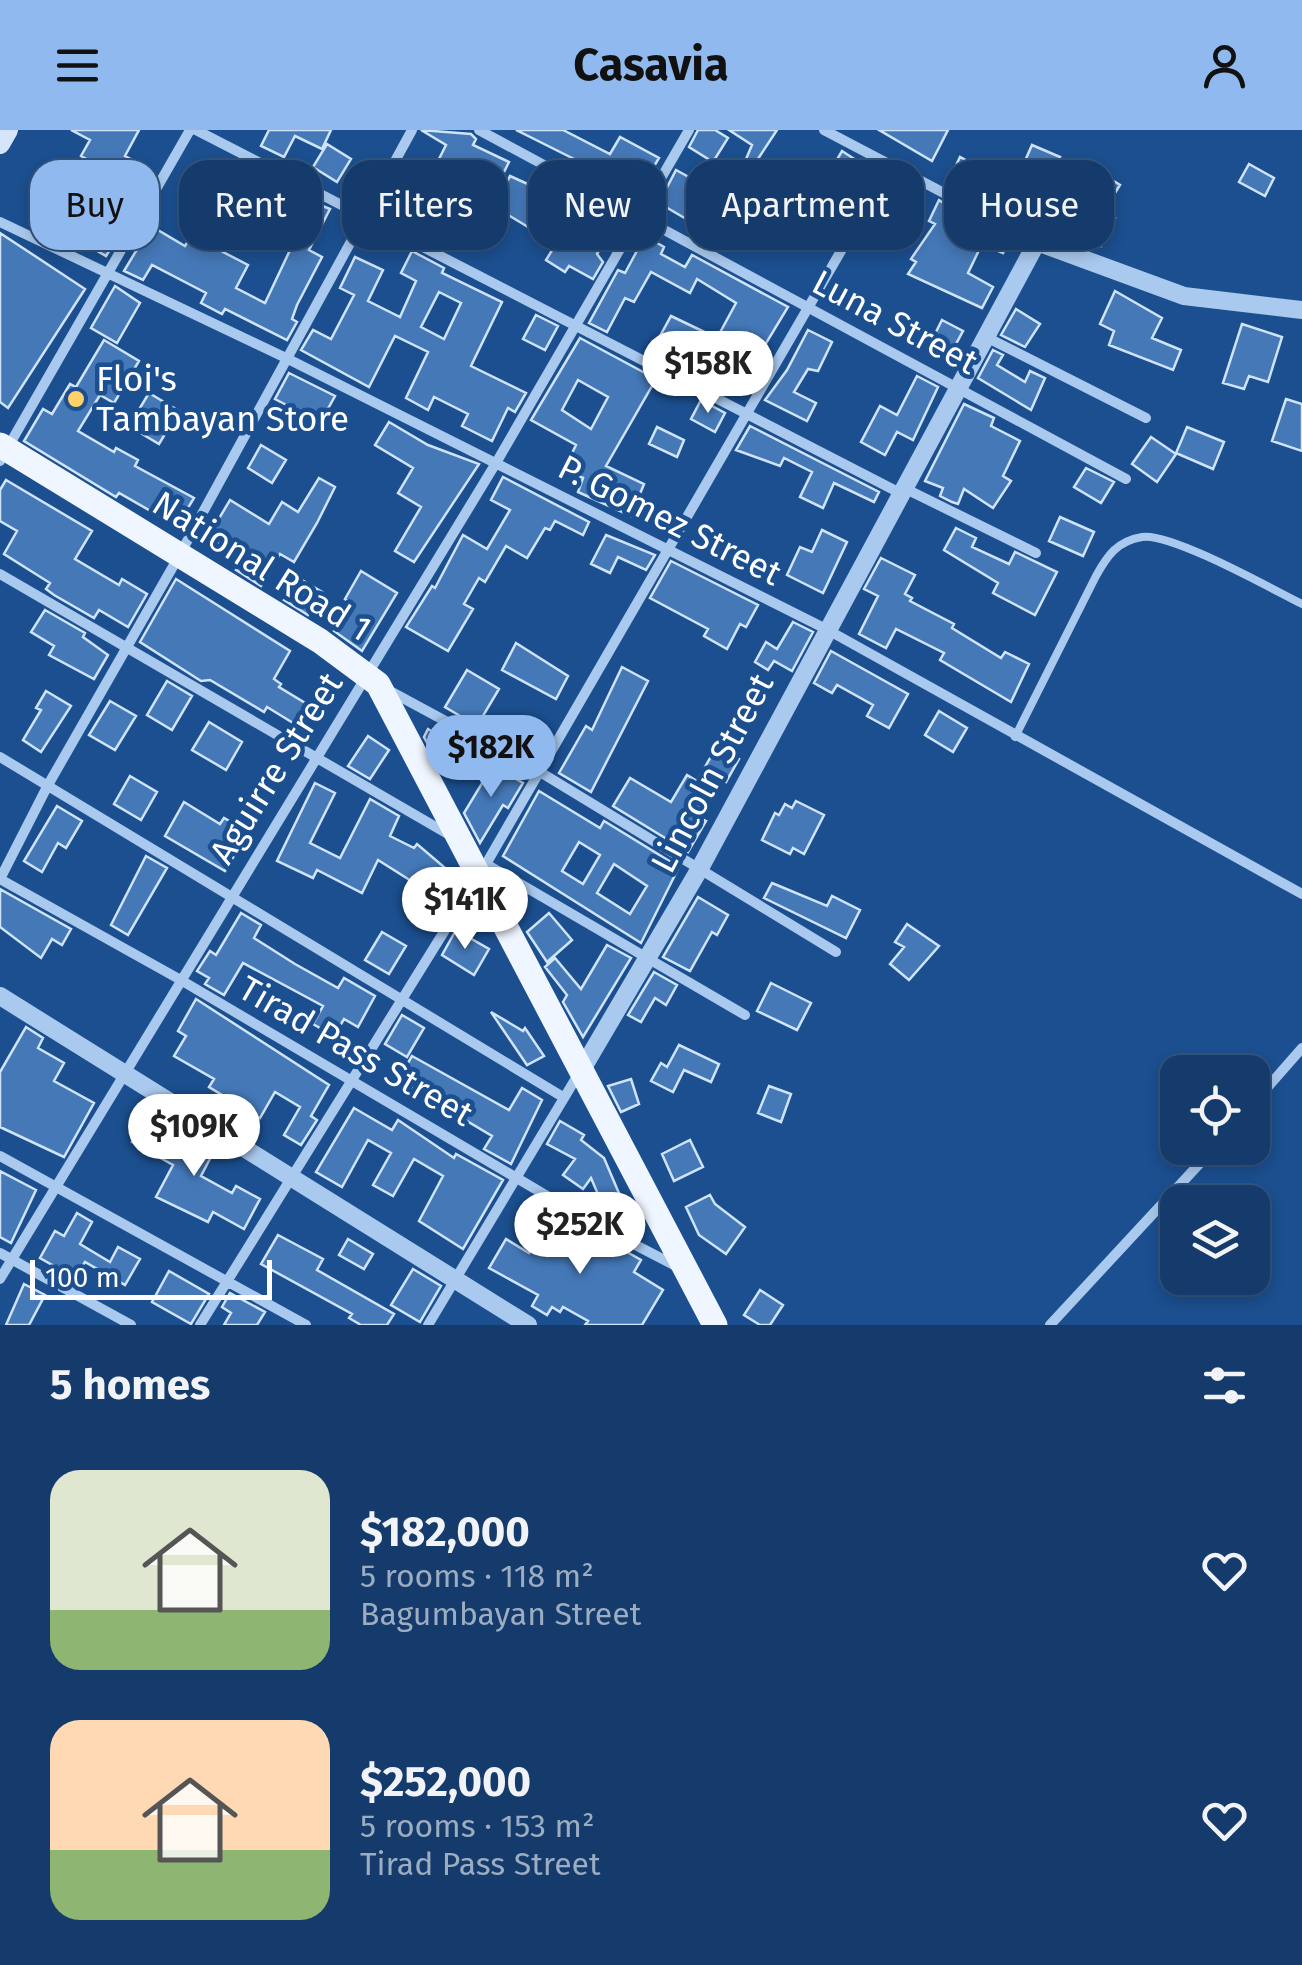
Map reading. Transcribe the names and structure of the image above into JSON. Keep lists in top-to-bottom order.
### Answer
{
  "streets": {
    "main road": ["National Road 1"],
    "street": [
      "Luna Street",
      "P. Gomez Street",
      "Aguirre Street",
      "Lincoln Street",
      "Tirad Pass Street"
    ]
  },
  "crossings": [
    ["Luna Street", "Lincoln Street"],
    ["P. Gomez Street", "Aguirre Street"],
    ["P. Gomez Street", "Lincoln Street"],
    ["National Road 1", "Aguirre Street"],
    ["National Road 1", "Lincoln Street"],
    ["National Road 1", "Tirad Pass Street"],
    ["Aguirre Street", "Tirad Pass Street"],
    ["Lincoln Street", "Tirad Pass Street"]
  ],
  "places": ["Floi's Tambayan Store"],
  "scale_bar": "100 m",
  "page": {
    "header": "Casavia",
    "chip": [
      "Buy",
      "Rent",
      "Filters",
      "New",
      "Apartment",
      "House"
    ],
    "price": [
      "$158K",
      "$182K",
      "$141K",
      "$109K",
      "$252K"
    ],
    "scale": "100 m",
    "heading": "5 homes",
    "list": [
      {
        "name": "$182,000",
        "note": "5 rooms · 118 m² · Bagumbayan Street"
      },
      {
        "name": "$252,000",
        "note": "5 rooms · 153 m² · Tirad Pass Street"
      }
    ]
  }
}
